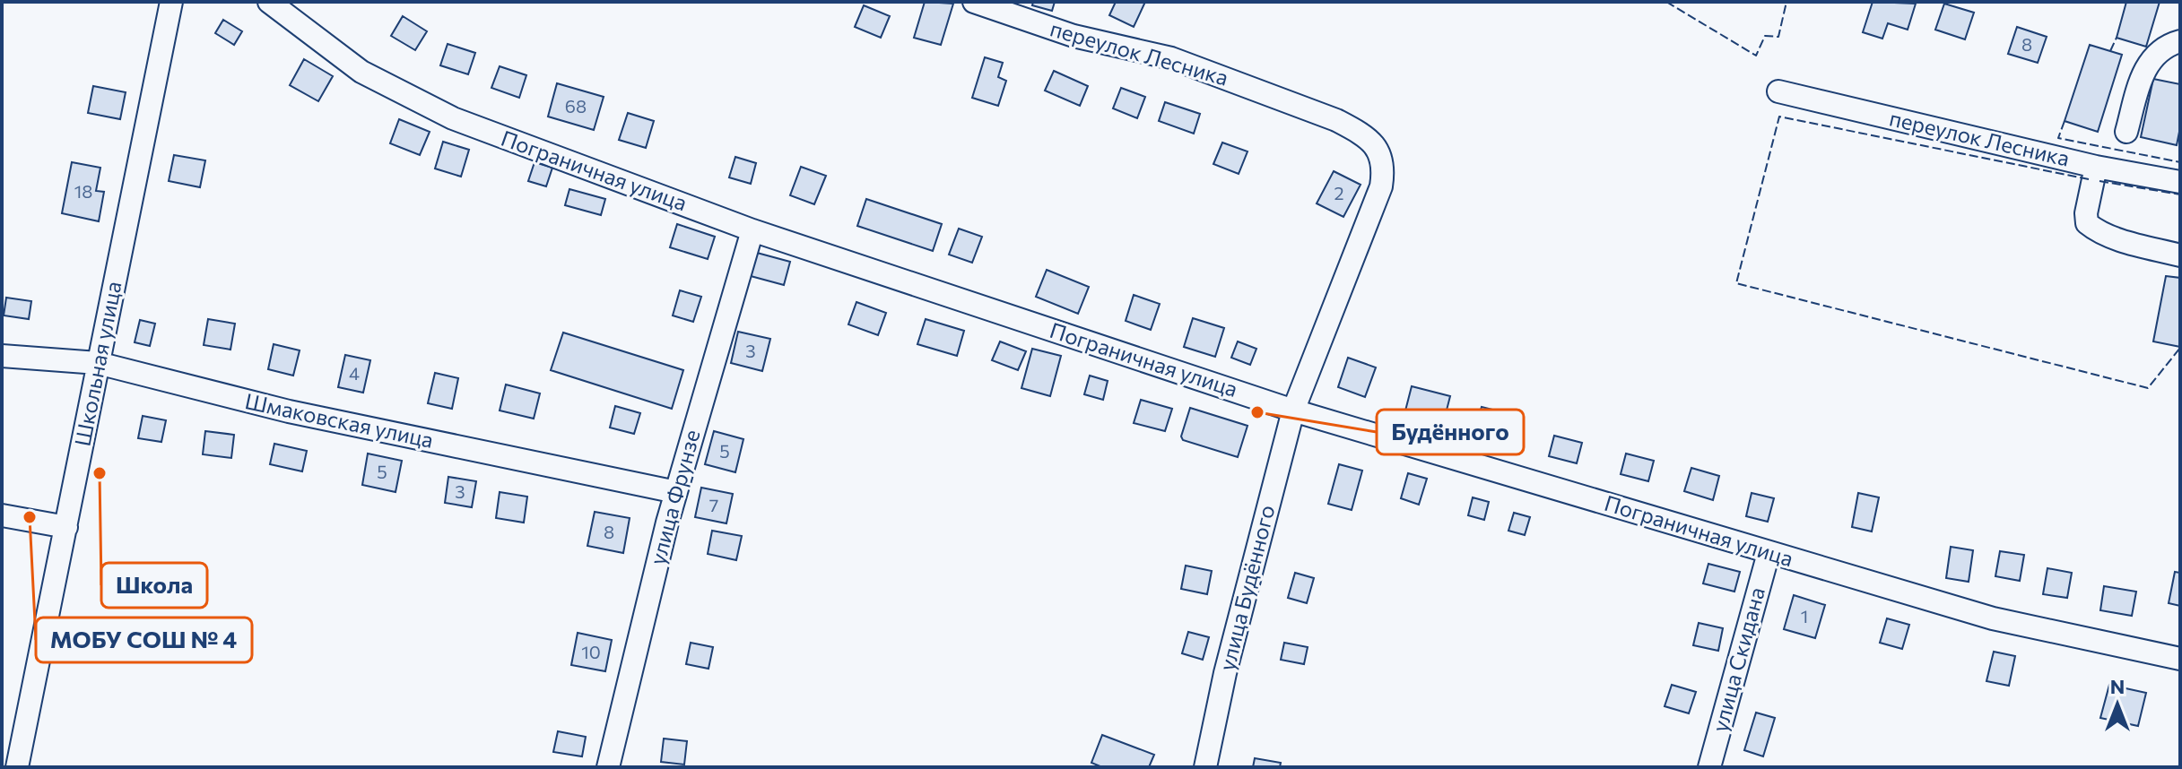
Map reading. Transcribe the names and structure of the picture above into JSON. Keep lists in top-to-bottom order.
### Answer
{
  "streets": {
    "street": [
      "переулок Лесника",
      "Пограничная улица",
      "Школьная улица",
      "Шмаковская улица",
      "улица Фрунзе",
      "улица Будённого",
      "улица Скидана"
    ]
  },
  "crossings": [
    ["переулок Лесника", "улица Будённого"],
    ["Пограничная улица", "улица Фрунзе"],
    ["Пограничная улица", "улица Будённого"],
    ["Пограничная улица", "улица Скидана"],
    ["Школьная улица", "Шмаковская улица"],
    ["Шмаковская улица", "улица Фрунзе"]
  ],
  "places": ["Будённого", "Школа", "МОБУ СОШ № 4"],
  "house_numbers": [
    "8",
    "68",
    "18",
    "2",
    "3",
    "4",
    "5",
    "5",
    "3",
    "7",
    "8",
    "1",
    "10"
  ],
  "north": "top"
}
